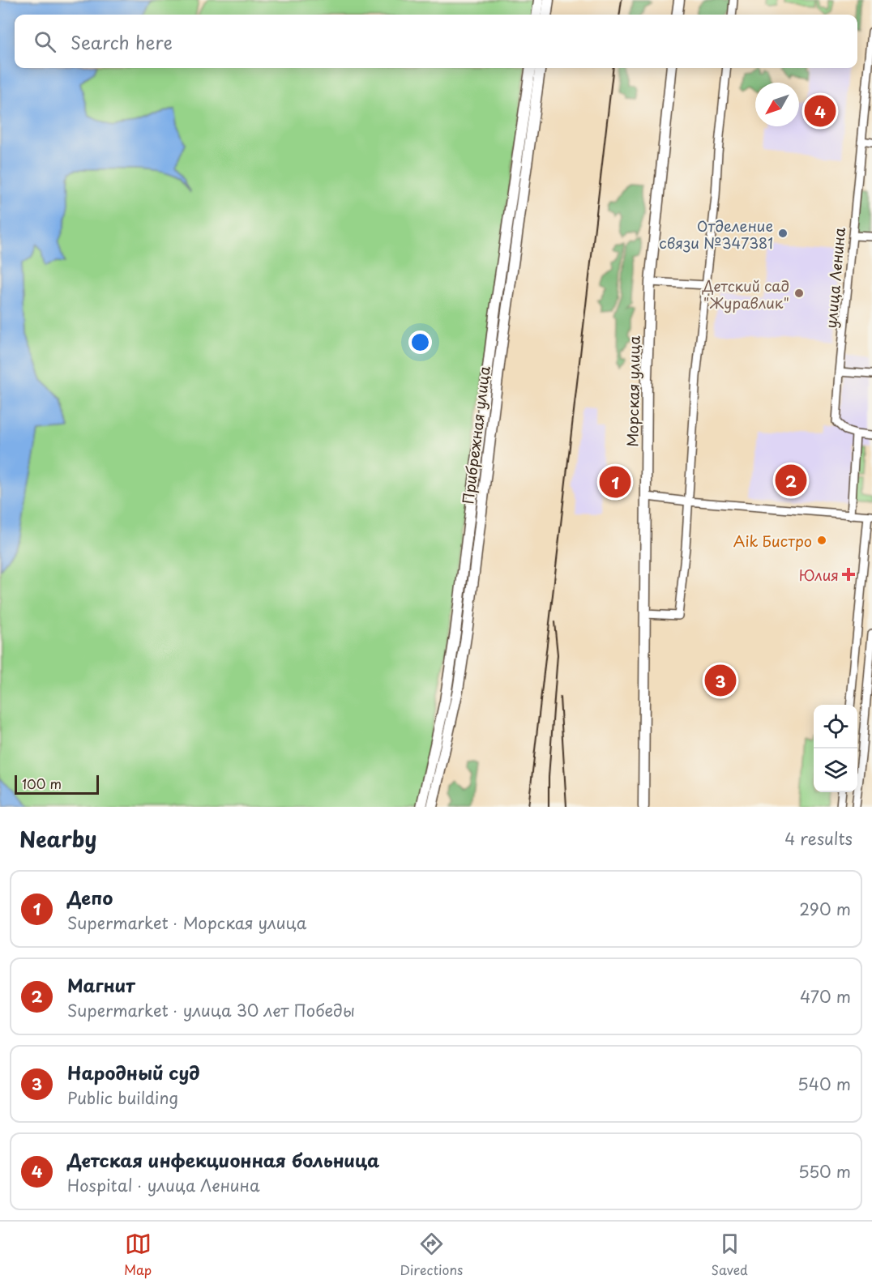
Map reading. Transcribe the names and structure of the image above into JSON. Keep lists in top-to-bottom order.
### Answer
{
  "streets": {
    "main road": ["Морская улица", "Прибрежная улица"],
    "street": ["улица Ленина"]
  },
  "places": {
    "other": ["Отделение связи №347381", "Детский сад \"Журавлик\"", "Aik Бистро"],
    "health": ["Юлия"]
  },
  "scale_bar": "100 m",
  "north": "bottom left",
  "page": {
    "search": "Search here",
    "pins": [
      "4",
      "2",
      "1",
      "3"
    ],
    "scale": "100 m",
    "heading": ["Nearby", "4 results"],
    "list": [
      {
        "mark": "1",
        "name": "Депо",
        "note": "Supermarket · Морская улица",
        "value": "290 m"
      },
      {
        "mark": "2",
        "name": "Магнит",
        "note": "Supermarket · улица 30 лет Победы",
        "value": "470 m"
      },
      {
        "mark": "3",
        "name": "Народный суд",
        "note": "Public building",
        "value": "540 m"
      },
      {
        "mark": "4",
        "name": "Детская инфекционная больница",
        "note": "Hospital · улица Ленина",
        "value": "550 m"
      }
    ],
    "nav": ["Map", "Directions", "Saved"]
  }
}
